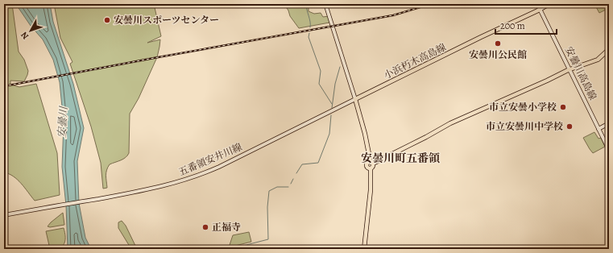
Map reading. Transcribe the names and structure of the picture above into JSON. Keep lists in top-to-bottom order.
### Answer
{
  "streets": {
    "main road": ["小浜朽木高島線", "安曇川高島線", "五番領安井川線"]
  },
  "crossings": [
    ["小浜朽木高島線", "安曇川高島線"],
    ["小浜朽木高島線", "五番領安井川線"]
  ],
  "districts": ["安曇川町五番領"],
  "water": ["安曇川"],
  "places": [
    "安曇川スポーツセンター",
    "安曇川公民館",
    "市立安曇小学校",
    "市立安曇川中学校",
    "正福寺"
  ],
  "scale_bar": "200 m",
  "north": "bottom left"
}
